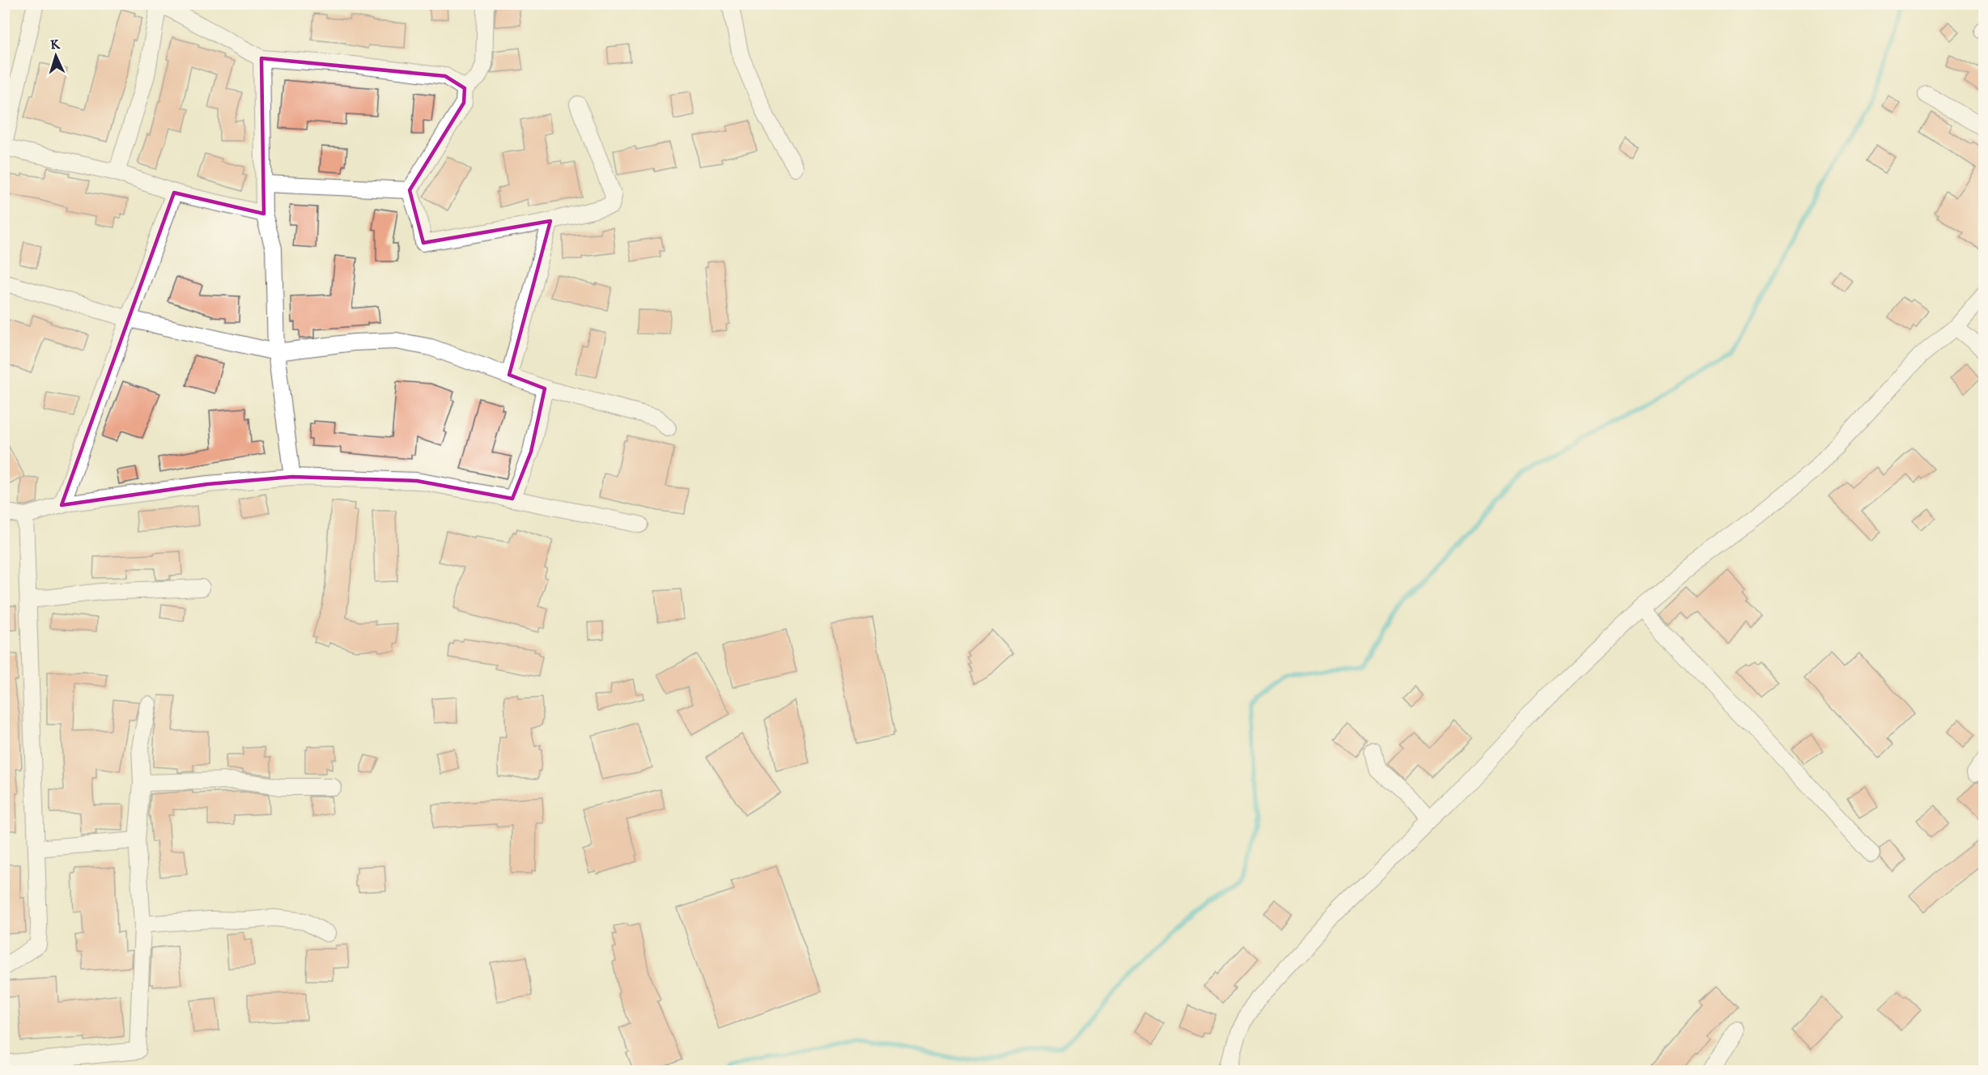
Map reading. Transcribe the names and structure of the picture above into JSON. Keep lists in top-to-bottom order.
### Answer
{
  "north": "top"
}
